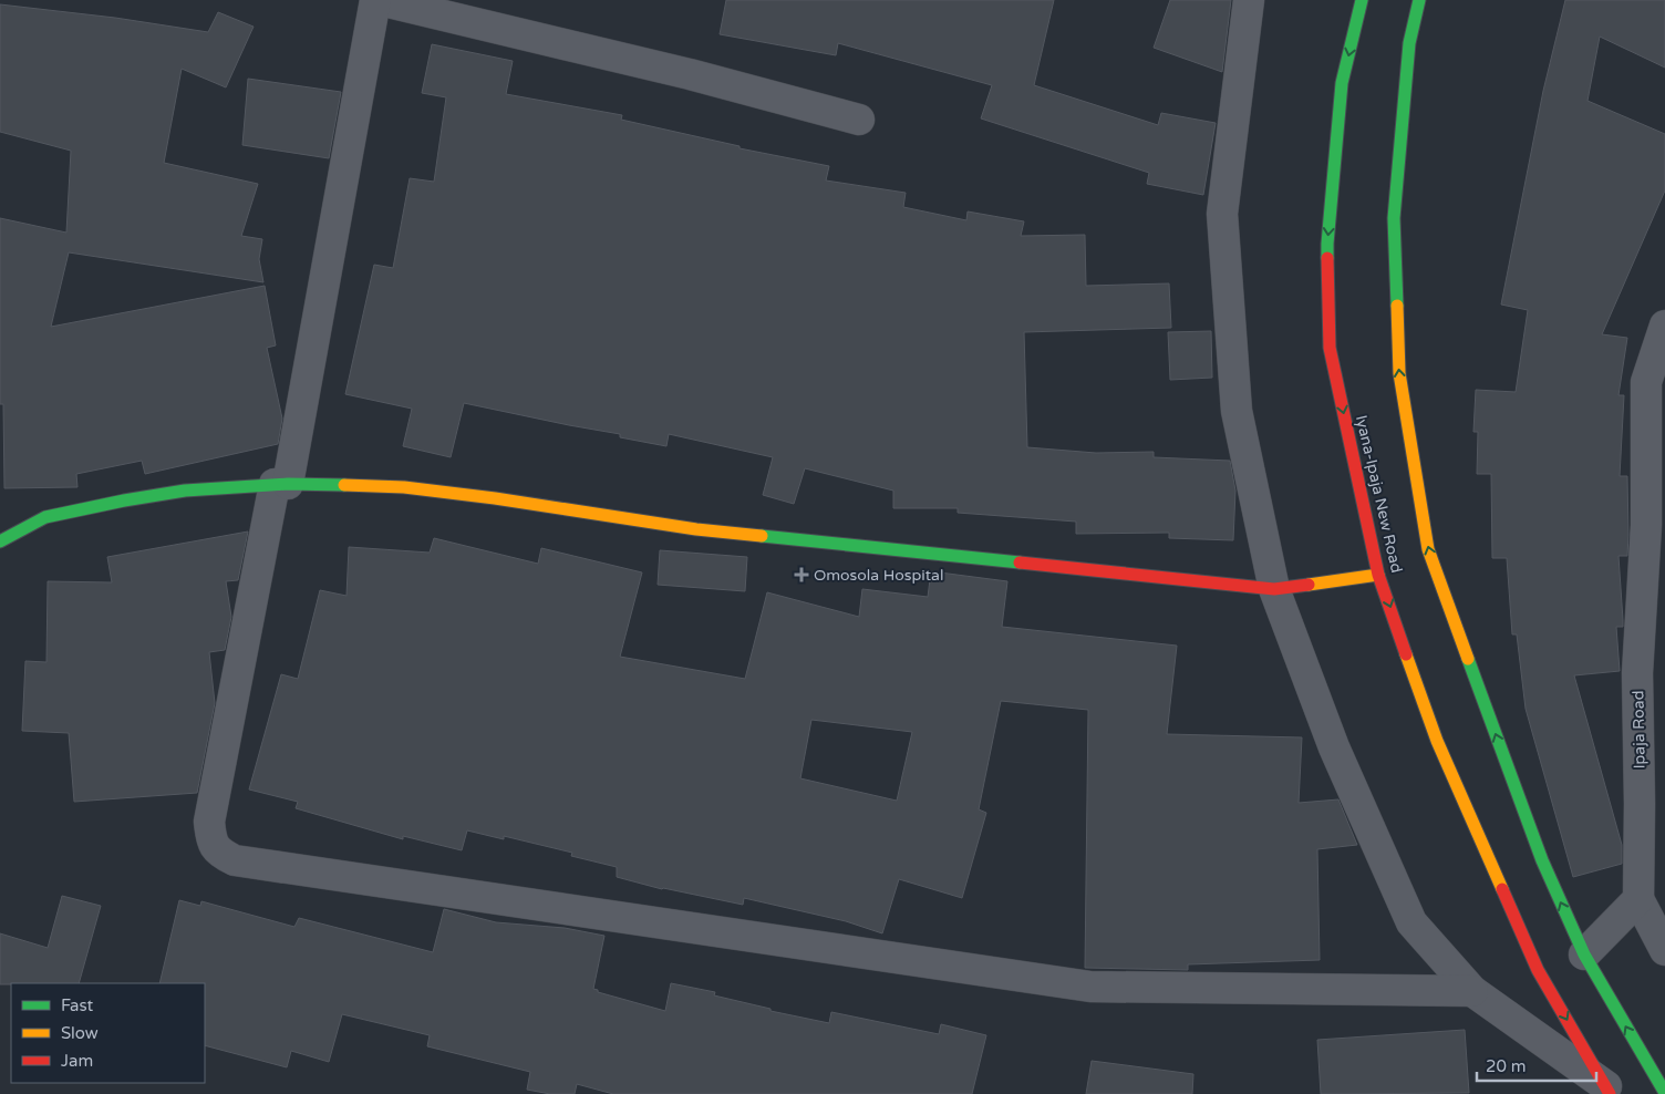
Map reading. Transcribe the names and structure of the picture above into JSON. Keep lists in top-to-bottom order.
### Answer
{
  "streets": {
    "main road": ["Iyana-Ipaja New Road"],
    "street": ["Ipaja Road"]
  },
  "places": {
    "health": ["Omosola Hospital"]
  },
  "legend": ["Fast", "Slow", "Jam"],
  "scale_bar": "20 m"
}
